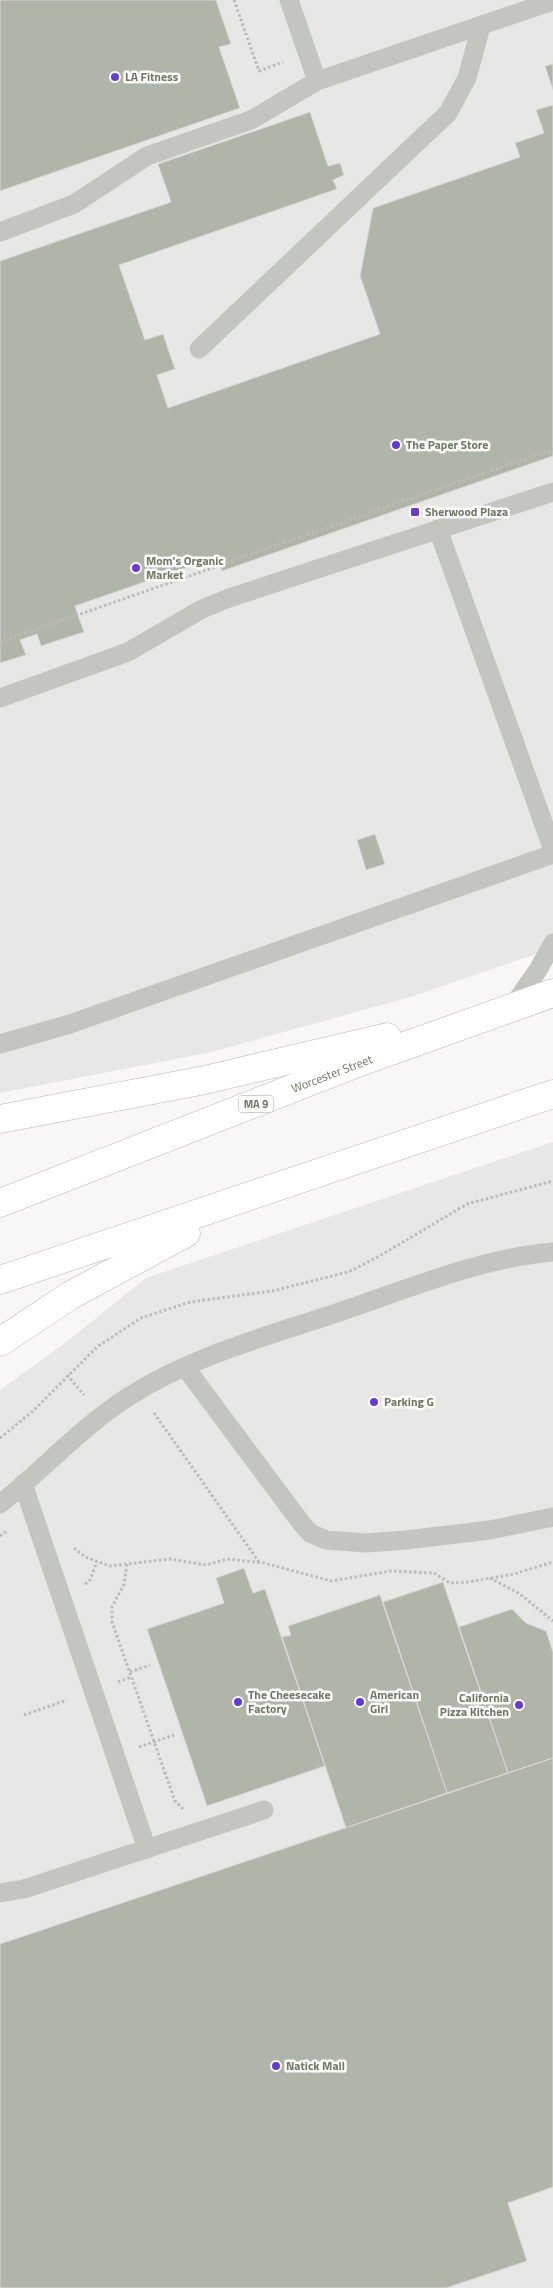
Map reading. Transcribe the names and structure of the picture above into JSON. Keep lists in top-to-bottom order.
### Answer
{
  "streets": {
    "highway": ["Worcester Street", "MA 9"]
  },
  "places": {
    "other": [
      "LA Fitness",
      "The Paper Store",
      "Mom's Organic Market",
      "Parking G",
      "The Cheesecake Factory",
      "American Girl",
      "California Pizza Kitchen",
      "Natick Mall"
    ],
    "transit": ["Sherwood Plaza"]
  }
}
